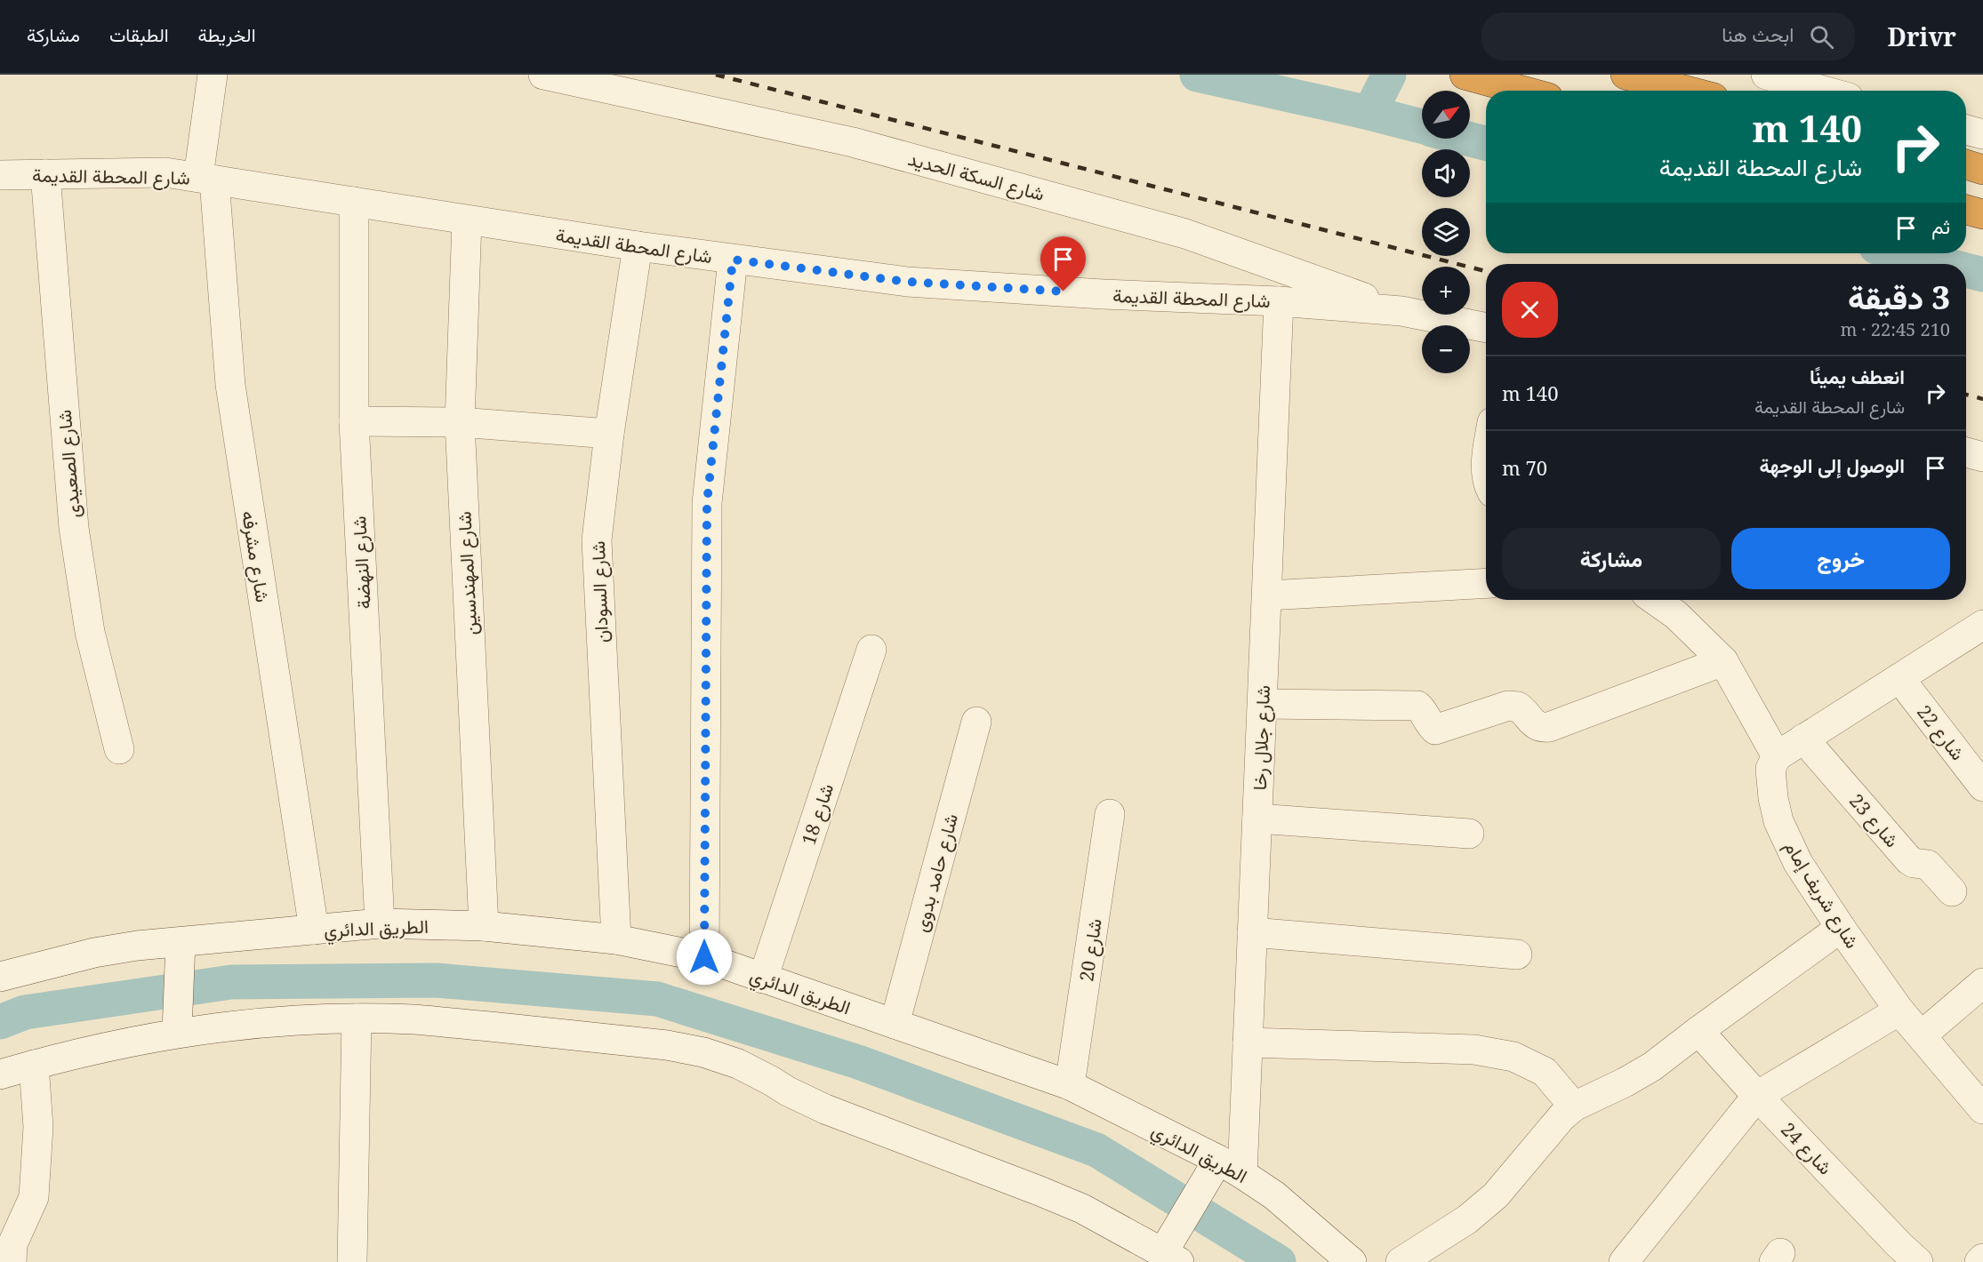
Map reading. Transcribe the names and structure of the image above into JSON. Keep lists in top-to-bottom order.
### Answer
{
  "streets": {
    "street": [
      "شارع المحطة القديمة",
      "شارع السكة الحديد",
      "شارع الصعيدى",
      "شارع مشرفه",
      "شارع النهضة",
      "شارع المهندسين",
      "شارع السودان",
      "شارع 22",
      "شارع جلال رخا",
      "شارع 18",
      "شارع 23",
      "شارع حامد بدوى",
      "شارع شريف إمام",
      "الطريق الدائري",
      "شارع 20",
      "شارع 24"
    ]
  },
  "crossings": [
    ["شارع المحطة القديمة", "شارع السكة الحديد"],
    ["شارع المحطة القديمة", "شارع الصعيدى"],
    ["شارع المحطة القديمة", "شارع مشرفه"],
    ["شارع المحطة القديمة", "شارع النهضة"],
    ["شارع المحطة القديمة", "شارع المهندسين"],
    ["شارع المحطة القديمة", "شارع السودان"],
    ["شارع المحطة القديمة", "شارع جلال رخا"],
    ["شارع مشرفه", "الطريق الدائري"],
    ["شارع النهضة", "الطريق الدائري"],
    ["شارع المهندسين", "الطريق الدائري"],
    ["شارع السودان", "الطريق الدائري"],
    ["شارع جلال رخا", "الطريق الدائري"],
    ["شارع 18", "الطريق الدائري"],
    ["شارع حامد بدوى", "الطريق الدائري"],
    ["الطريق الدائري", "شارع 20"]
  ],
  "north": "top right",
  "page": {
    "header": "Drivr",
    "search": "ابحث هنا",
    "nav": ["الخريطة", "الطبقات", "مشاركة"],
    "map_buttons": ["+", "−"],
    "turn": ["140 m", "شارع المحطة القديمة"],
    "then": "ثم",
    "heading": ["3 دقيقة", "210 m · 22:45"],
    "list": [
      {
        "name": "انعطف يمينًا",
        "note": "شارع المحطة القديمة",
        "value": "140 m"
      },
      {
        "name": "الوصول إلى الوجهة",
        "value": "70 m"
      }
    ],
    "buttons": ["خروج", "مشاركة"]
  }
}
